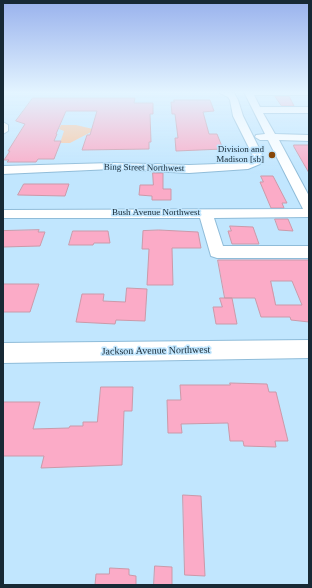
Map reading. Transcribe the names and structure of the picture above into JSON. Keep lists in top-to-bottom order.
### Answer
{
  "streets": {
    "street": ["Bing Street Northwest", "Bush Avenue Northwest", "Jackson Avenue Northwest"]
  },
  "places": ["Division and Madison [sb]"]
}
